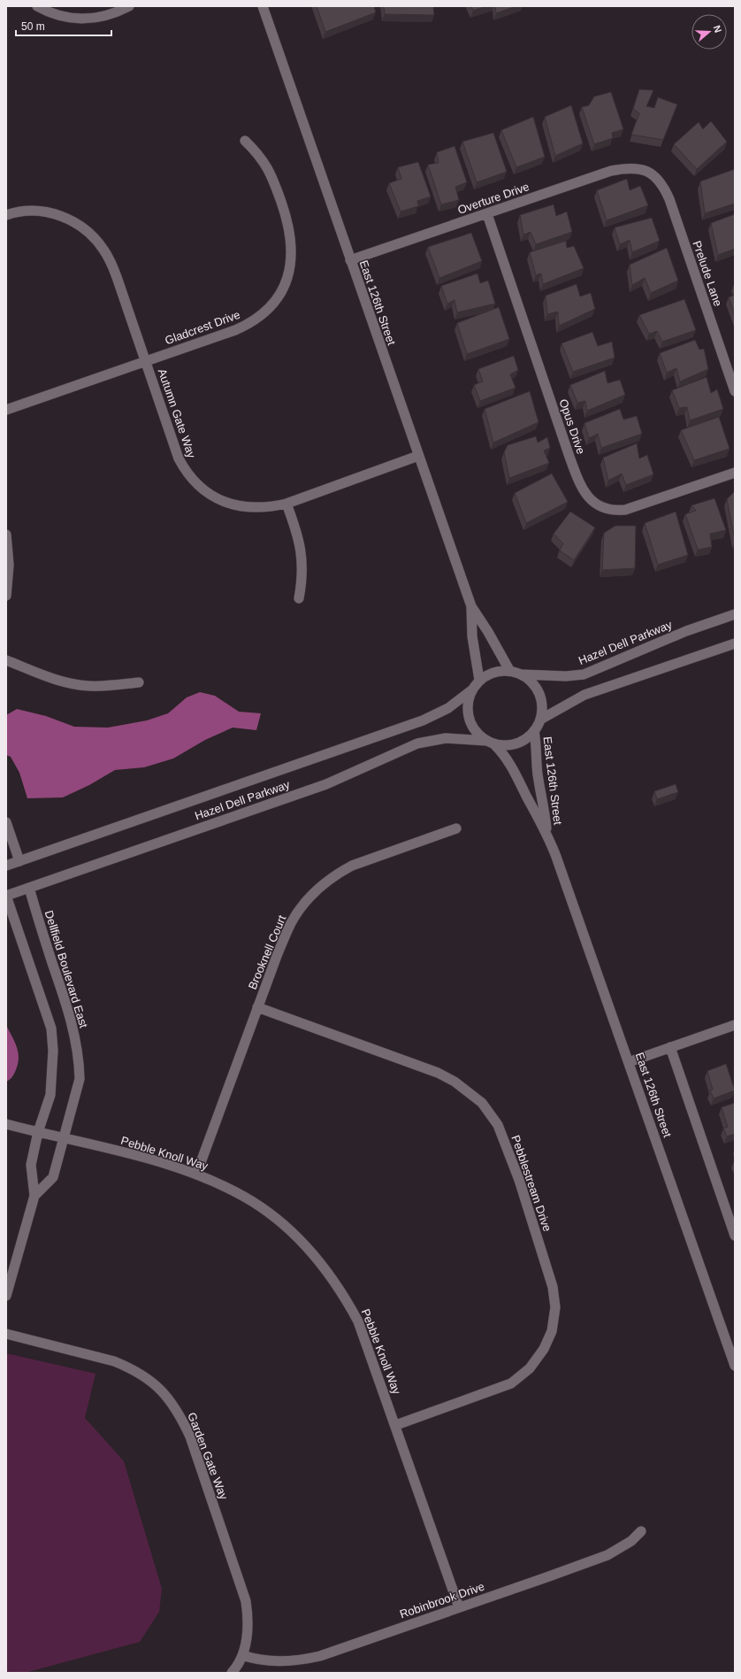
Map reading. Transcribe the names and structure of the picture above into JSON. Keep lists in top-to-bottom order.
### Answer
{
  "streets": {
    "street": [
      "Overture Drive",
      "Prelude Lane",
      "East 126th Street",
      "Gladcrest Drive",
      "Autumn Gate Way",
      "Opus Drive",
      "Hazel Dell Parkway",
      "Brooknell Court",
      "Dellfield Boulevard East",
      "Pebble Knoll Way",
      "Pebblestream Drive",
      "Garden Gate Way",
      "Robinbrook Drive"
    ]
  },
  "crossings": [
    ["Overture Drive", "Prelude Lane"],
    ["Overture Drive", "East 126th Street"],
    ["Overture Drive", "Opus Drive"],
    ["East 126th Street", "Autumn Gate Way"],
    ["East 126th Street", "Hazel Dell Parkway"],
    ["Gladcrest Drive", "Autumn Gate Way"],
    ["Hazel Dell Parkway", "Dellfield Boulevard East"],
    ["Brooknell Court", "Pebble Knoll Way"],
    ["Brooknell Court", "Pebblestream Drive"],
    ["Dellfield Boulevard East", "Pebble Knoll Way"],
    ["Pebble Knoll Way", "Pebblestream Drive"],
    ["Pebble Knoll Way", "Robinbrook Drive"],
    ["Garden Gate Way", "Robinbrook Drive"]
  ],
  "scale_bar": "50 m",
  "north": "right"
}
